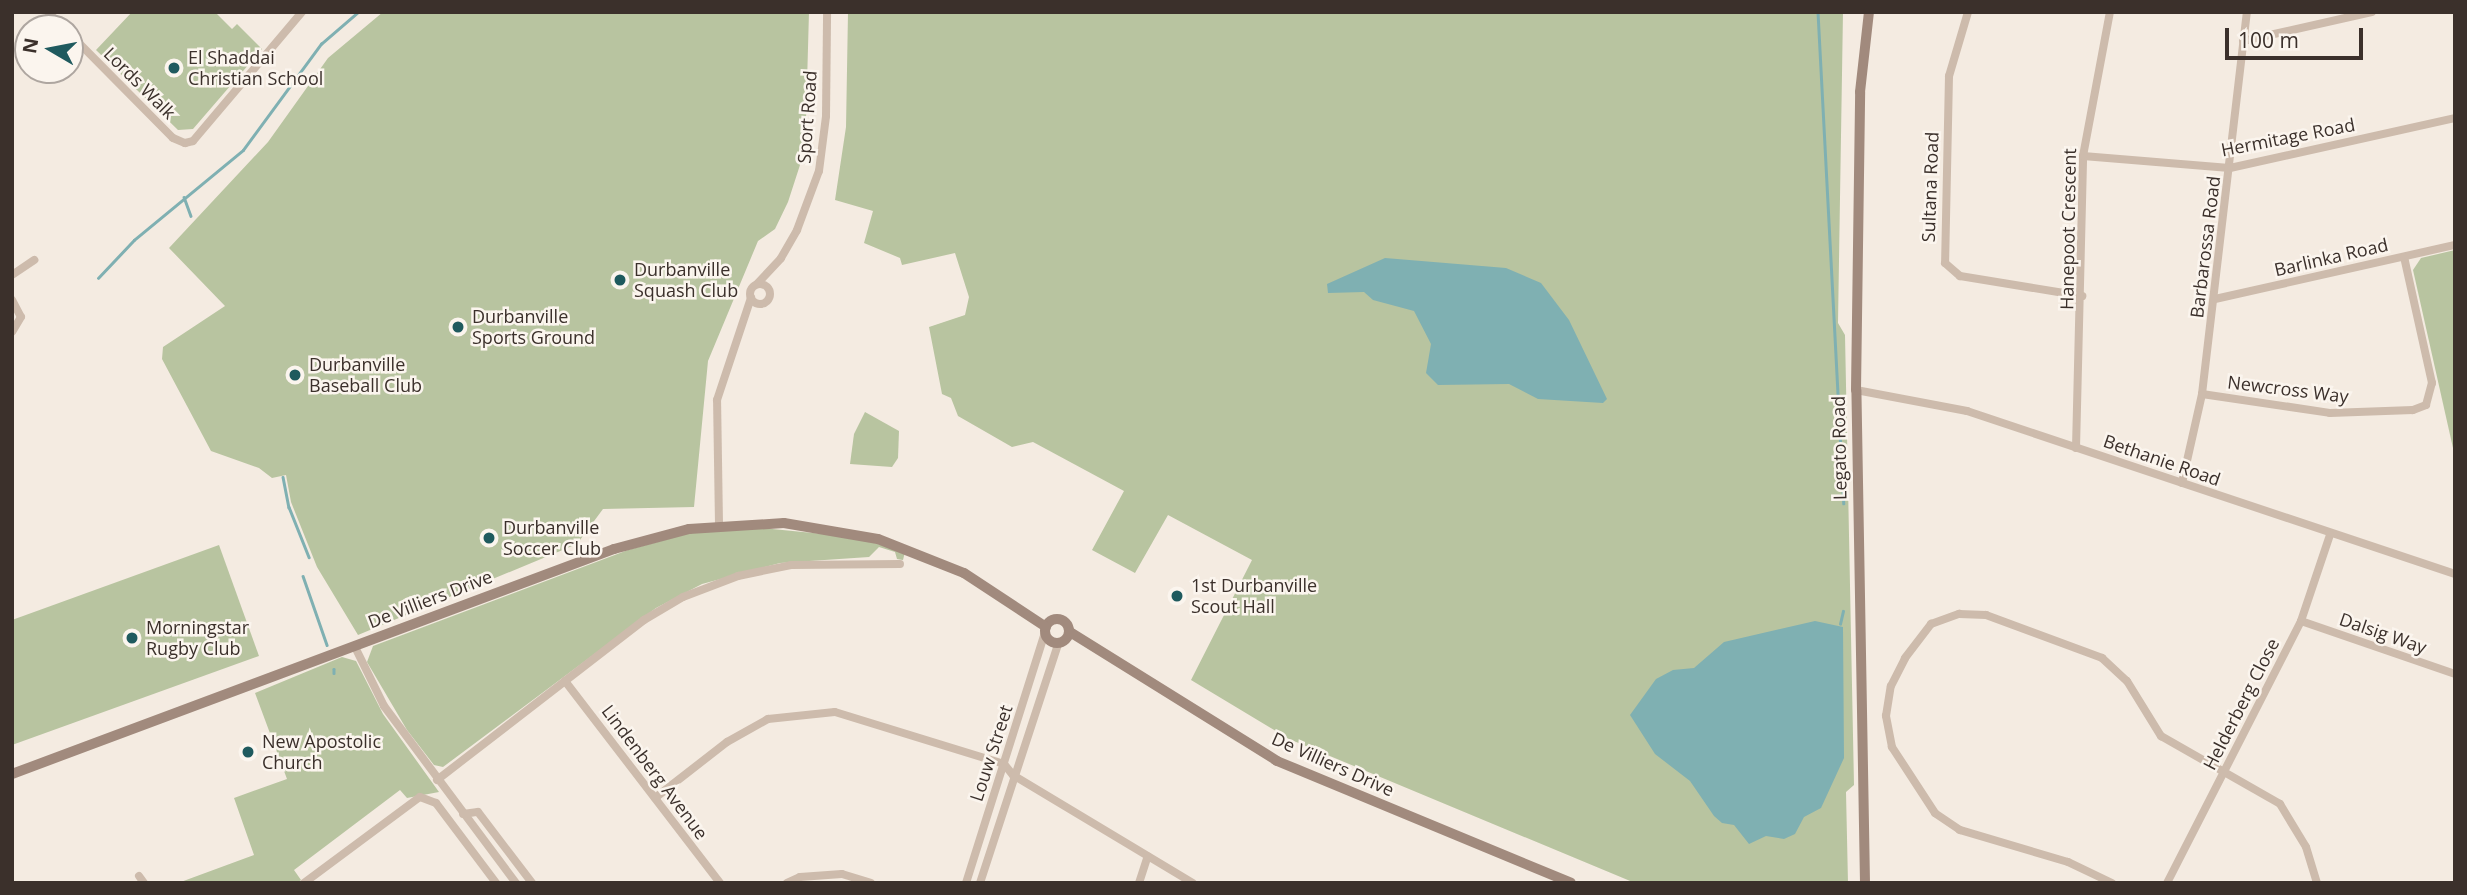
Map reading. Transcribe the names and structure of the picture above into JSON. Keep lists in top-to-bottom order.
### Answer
{
  "streets": {
    "street": [
      "Lords Walk",
      "Sport Road",
      "Hermitage Road",
      "Sultana Road",
      "Hanepoot Crescent",
      "Barbarossa Road",
      "Barlinka Road",
      "Newcross Way",
      "Legato Road",
      "Bethanie Road",
      "De Villiers Drive",
      "Dalsig Way",
      "Helderberg Close",
      "Louw Street",
      "Lindenberg Avenue"
    ]
  },
  "crossings": [
    ["Hermitage Road", "Hanepoot Crescent"],
    ["Hermitage Road", "Barbarossa Road"],
    ["Sultana Road", "Hanepoot Crescent"],
    ["Hanepoot Crescent", "Bethanie Road"],
    ["Barbarossa Road", "Barlinka Road"],
    ["Barbarossa Road", "Newcross Way"],
    ["Barbarossa Road", "Bethanie Road"],
    ["Barlinka Road", "Newcross Way"],
    ["Legato Road", "Bethanie Road"],
    ["Bethanie Road", "Helderberg Close"],
    ["De Villiers Drive", "Louw Street"],
    ["Dalsig Way", "Helderberg Close"]
  ],
  "places": [
    "El Shaddai Christian School",
    "Durbanville Squash Club",
    "Durbanville Sports Ground",
    "Durbanville Baseball Club",
    "Durbanville Soccer Club",
    "1st Durbanville Scout Hall",
    "Morningstar Rugby Club",
    "New Apostolic Church"
  ],
  "scale_bar": "100 m",
  "north": "left"
}
